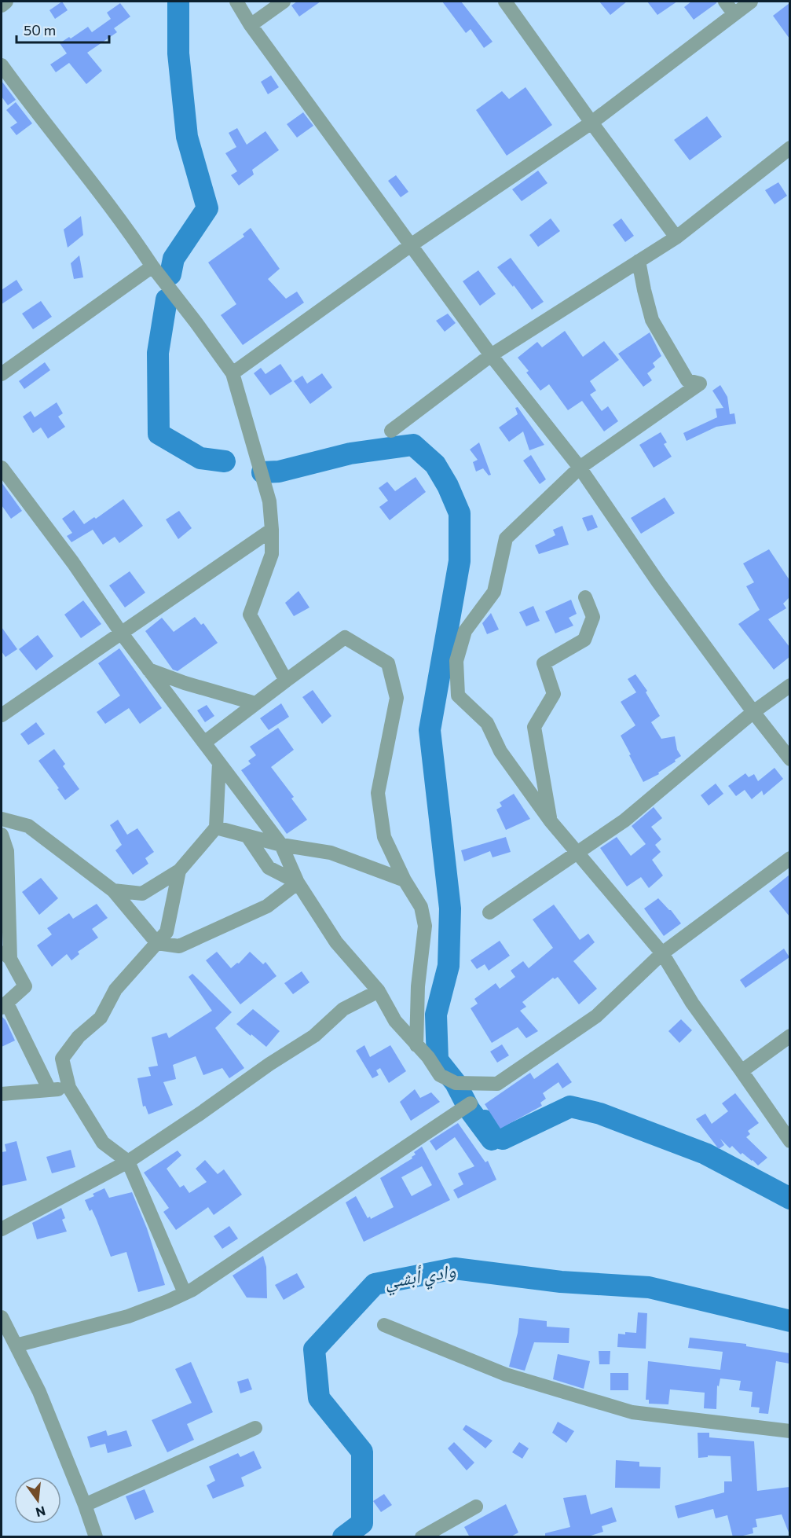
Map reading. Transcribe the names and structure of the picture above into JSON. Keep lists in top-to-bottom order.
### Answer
{
  "water": ["وادي أبشي"],
  "scale_bar": "50 m",
  "north": "bottom"
}
